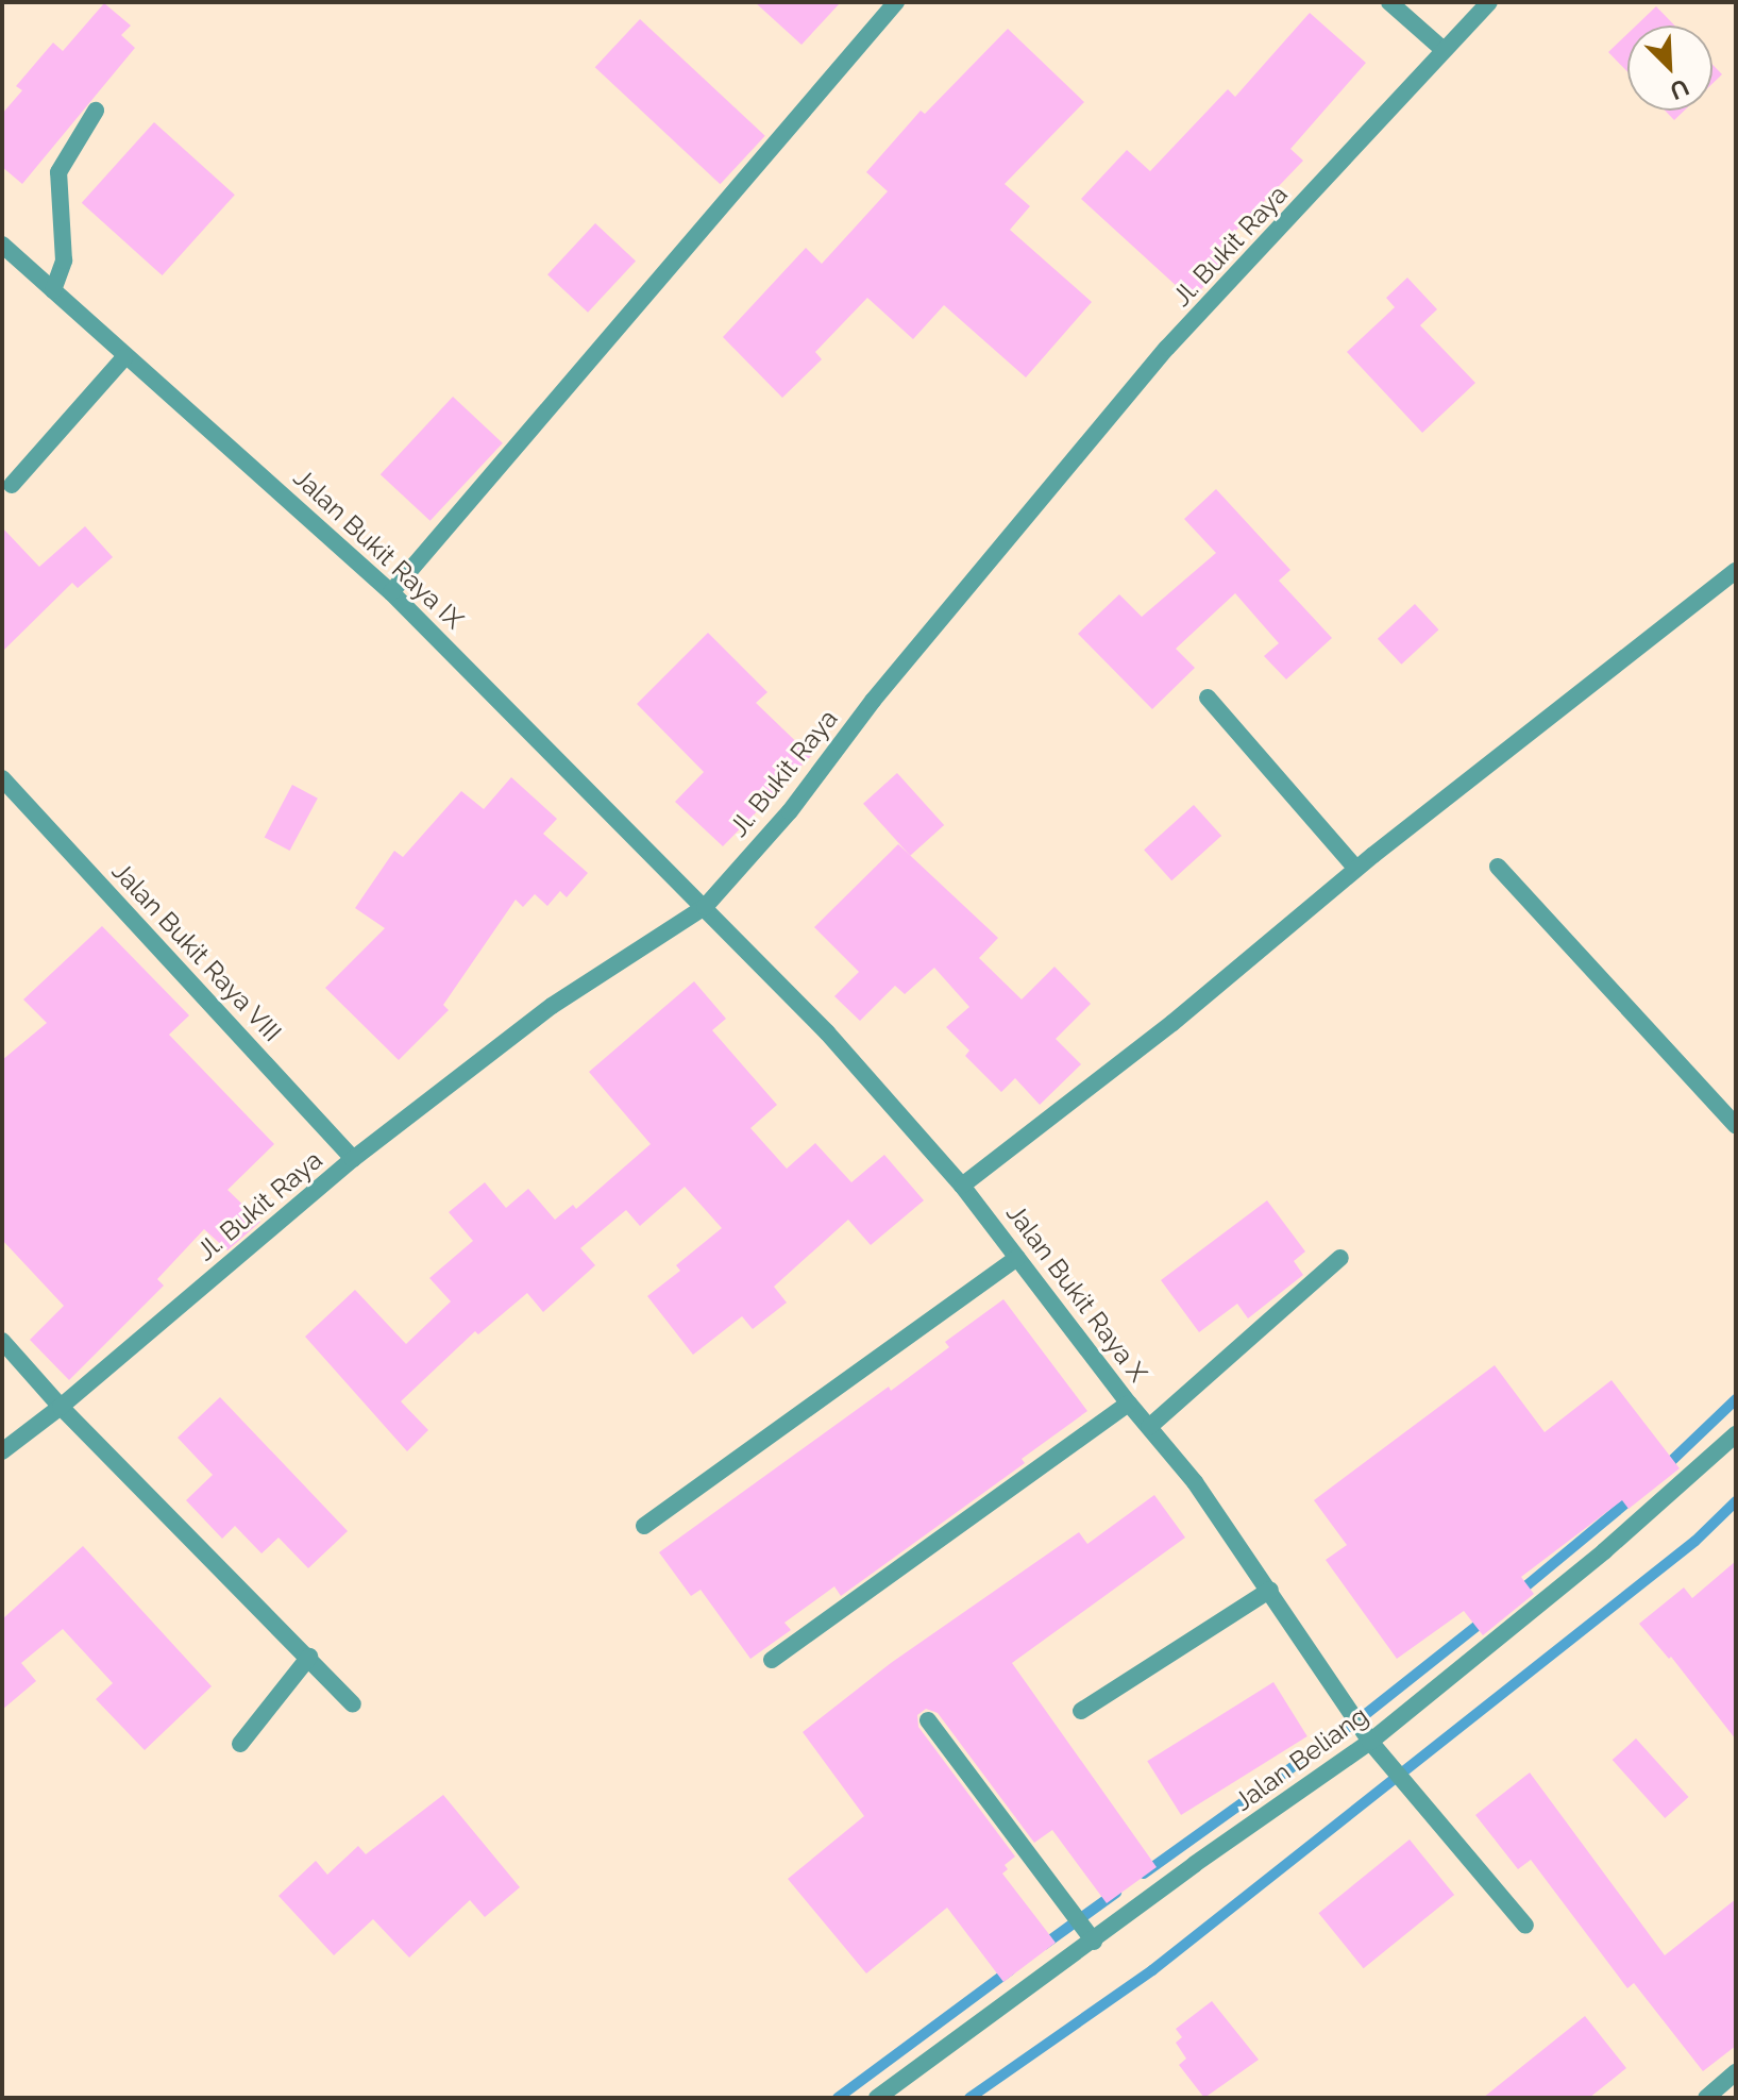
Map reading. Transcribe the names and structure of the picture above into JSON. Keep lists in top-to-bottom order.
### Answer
{
  "streets": {
    "street": [
      "Jl. Bukit Raya",
      "Jalan Bukit Raya IX",
      "Jalan Bukit Raya VIII",
      "Jalan Bukit Raya X",
      "Jalan Beliang"
    ]
  },
  "crossings": [
    ["Jl. Bukit Raya", "Jalan Bukit Raya IX"],
    ["Jl. Bukit Raya", "Jalan Bukit Raya VIII"],
    ["Jl. Bukit Raya", "Jalan Bukit Raya X"],
    ["Jalan Bukit Raya IX", "Jalan Bukit Raya X"],
    ["Jalan Bukit Raya X", "Jalan Beliang"]
  ],
  "north": "bottom right"
}
